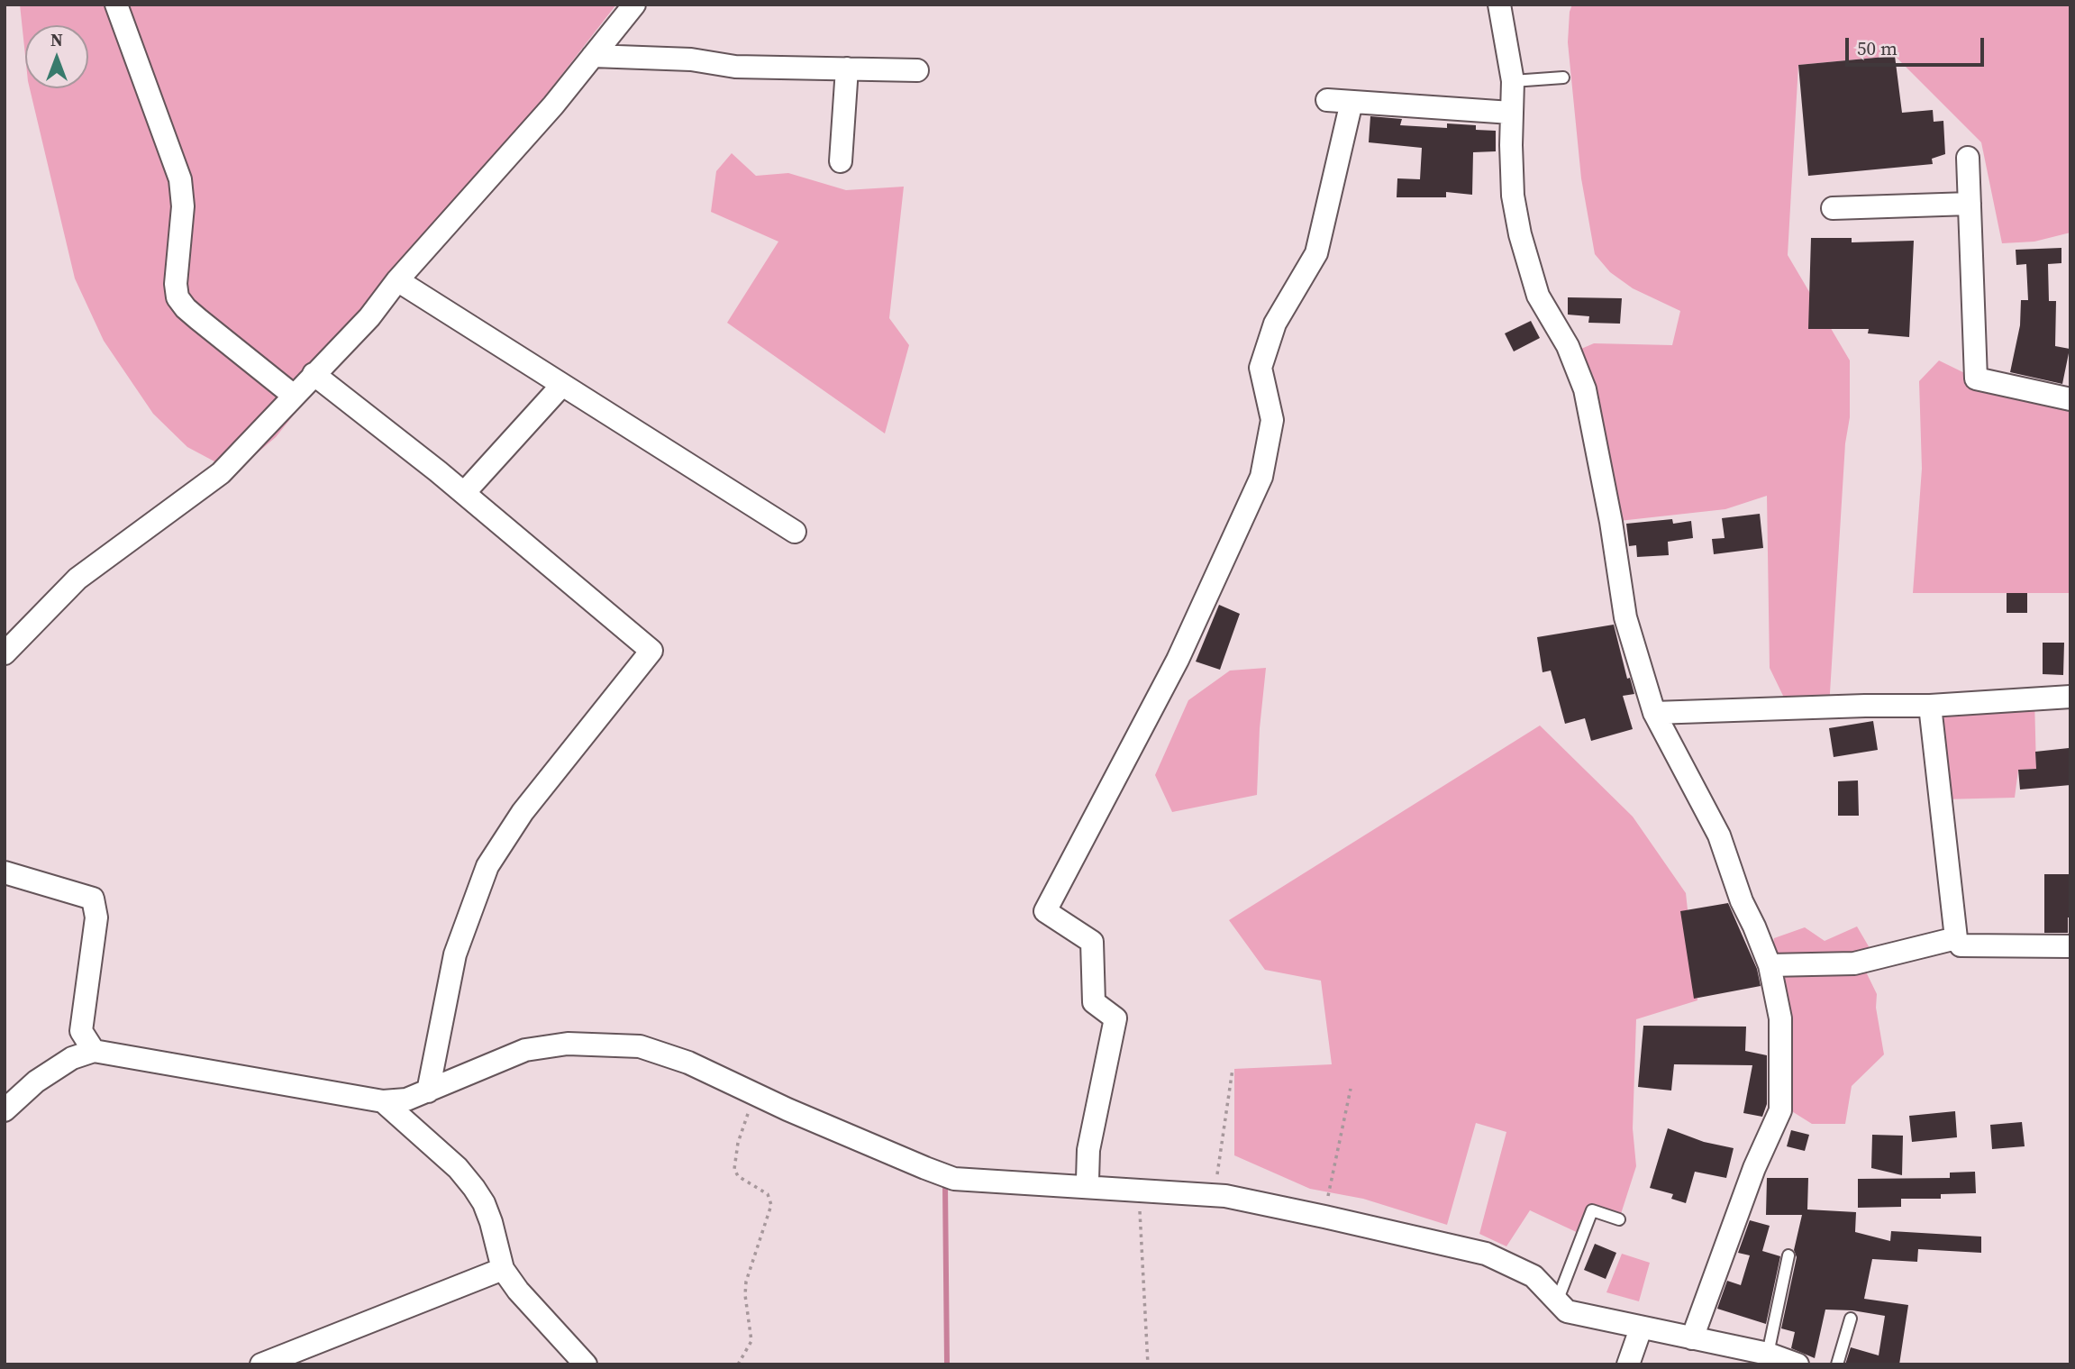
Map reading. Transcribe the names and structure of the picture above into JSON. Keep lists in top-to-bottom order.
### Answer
{
  "scale_bar": "50 m",
  "north": "top"
}
